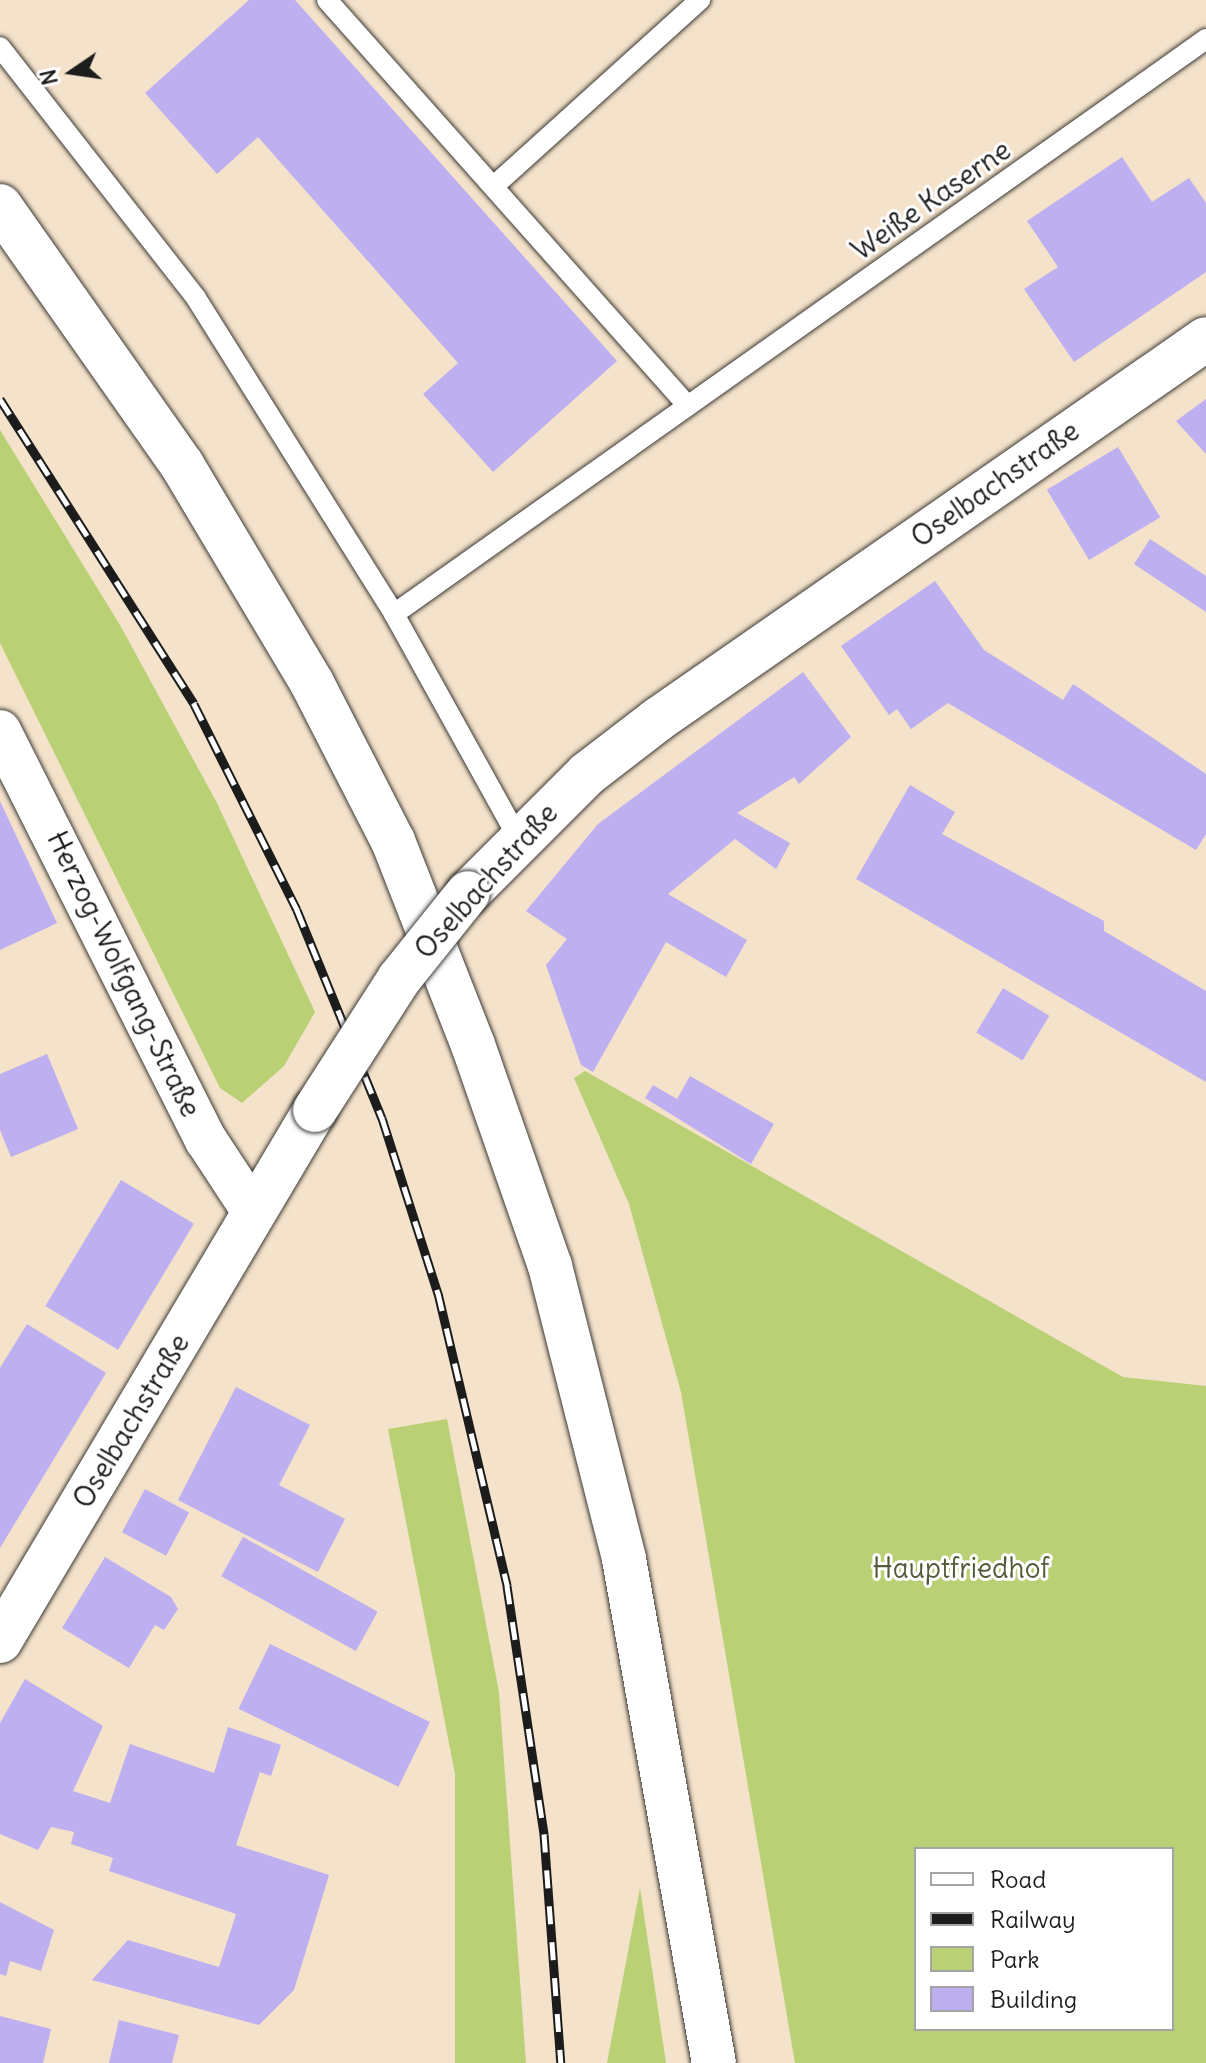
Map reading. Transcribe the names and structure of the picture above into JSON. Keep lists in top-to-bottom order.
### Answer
{
  "streets": {
    "main road": ["Oselbachstraße"],
    "street": ["Herzog-Wolfgang-Straße"],
    "lane": ["Weiße Kaserne"]
  },
  "crossings": [
    ["Oselbachstraße", "Herzog-Wolfgang-Straße"]
  ],
  "parks": ["Hauptfriedhof"],
  "legend": [
    "Road",
    "Railway",
    "Park",
    "Building"
  ],
  "north": "left"
}
